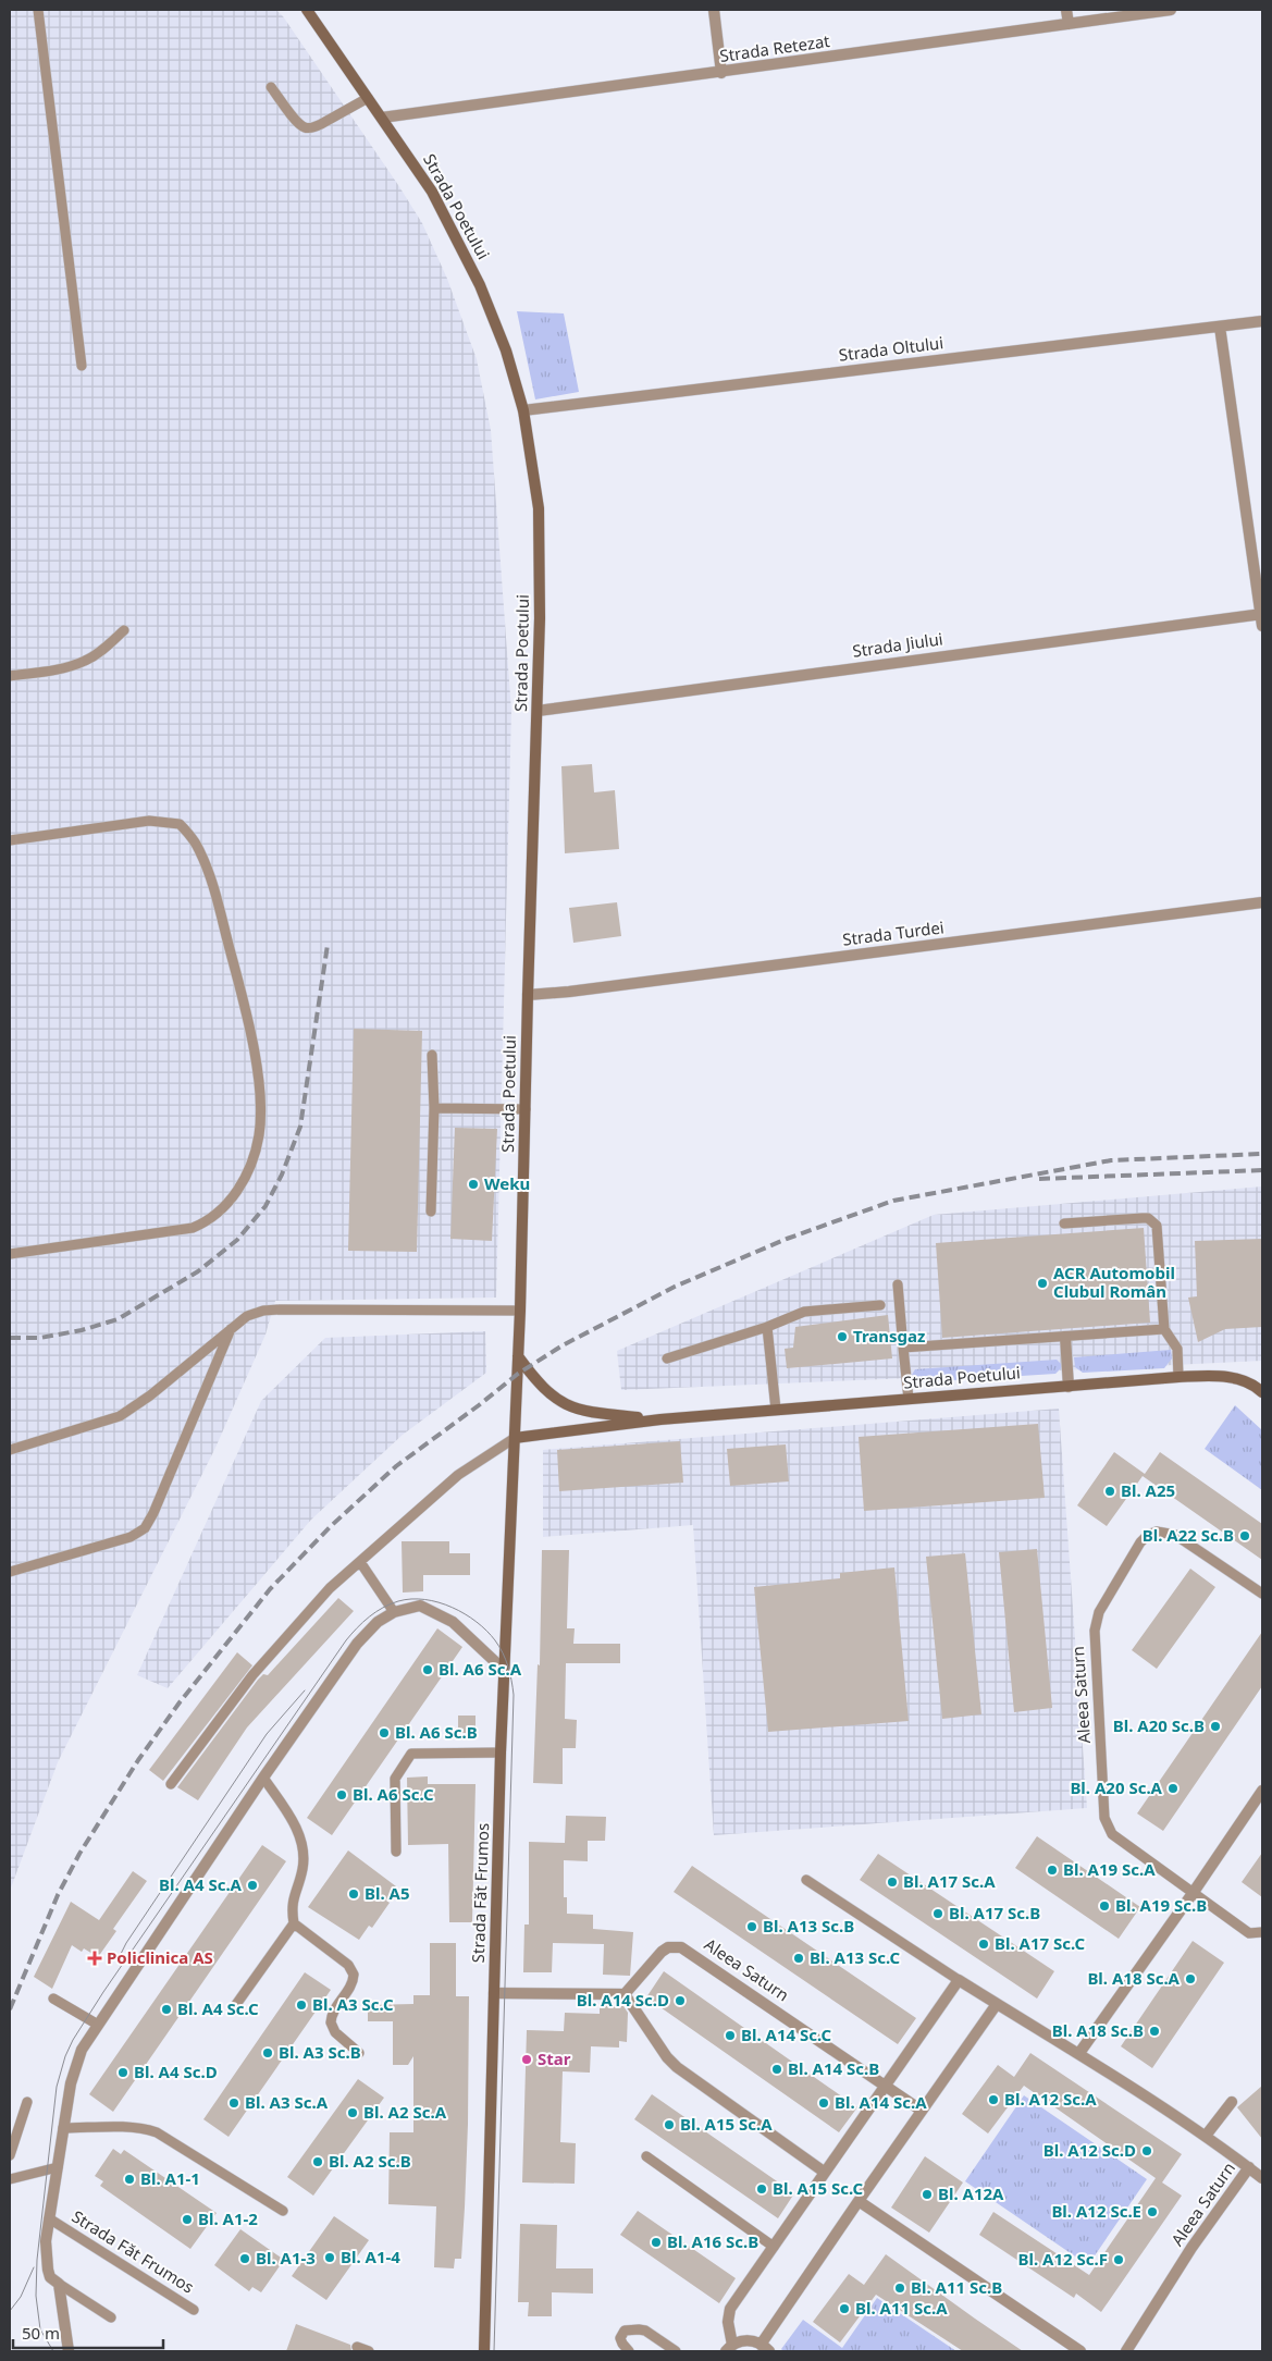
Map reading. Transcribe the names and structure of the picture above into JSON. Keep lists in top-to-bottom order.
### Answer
{
  "streets": {
    "main road": ["Strada Poetului", "Strada Făt Frumos"],
    "street": [
      "Strada Retezat",
      "Strada Oltului",
      "Strada Jiului",
      "Strada Turdei",
      "Aleea Saturn"
    ]
  },
  "crossings": [
    ["Strada Retezat", "Strada Poetului"],
    ["Strada Poetului", "Strada Oltului"],
    ["Strada Poetului", "Strada Jiului"],
    ["Strada Poetului", "Strada Turdei"],
    ["Strada Poetului", "Strada Făt Frumos"]
  ],
  "places": {
    "other": [
      "Weku",
      "ACR Automobil Clubul Român",
      "Transgaz",
      "Bl. A25",
      "Bl. A22 Sc.B",
      "Bl. A6 Sc.A",
      "Bl. A20 Sc.B",
      "Bl. A6 Sc.B",
      "Bl. A20 Sc.A",
      "Bl. A6 Sc.C",
      "Bl. A19 Sc.A",
      "Bl. A17 Sc.A",
      "Bl. A4 Sc.A",
      "Bl. A5",
      "Bl. A19 Sc.B",
      "Bl. A17 Sc.B",
      "Bl. A13 Sc.B",
      "Bl. A17 Sc.C",
      "Bl. A13 Sc.C",
      "Bl. A18 Sc.A",
      "Bl. A14 Sc.D",
      "Bl. A3 Sc.C",
      "Bl. A4 Sc.C",
      "Bl. A18 Sc.B",
      "Bl. A14 Sc.C",
      "Bl. A3 Sc.B",
      "Star",
      "Bl. A14 Sc.B",
      "Bl. A4 Sc.D",
      "Bl. A12 Sc.A",
      "Bl. A3 Sc.A",
      "Bl. A14 Sc.A",
      "Bl. A2 Sc.A",
      "Bl. A15 Sc.A",
      "Bl. A12 Sc.D",
      "Bl. A2 Sc.B",
      "Bl. A1-1",
      "Bl. A15 Sc.C",
      "Bl. A12A",
      "Bl. A12 Sc.E",
      "Bl. A1-2",
      "Bl. A16 Sc.B",
      "Bl. A1-4",
      "Bl. A1-3",
      "Bl. A12 Sc.F",
      "Bl. A11 Sc.B",
      "Bl. A11 Sc.A"
    ],
    "health": ["Policlinica AS"]
  },
  "scale_bar": "50 m"
}
